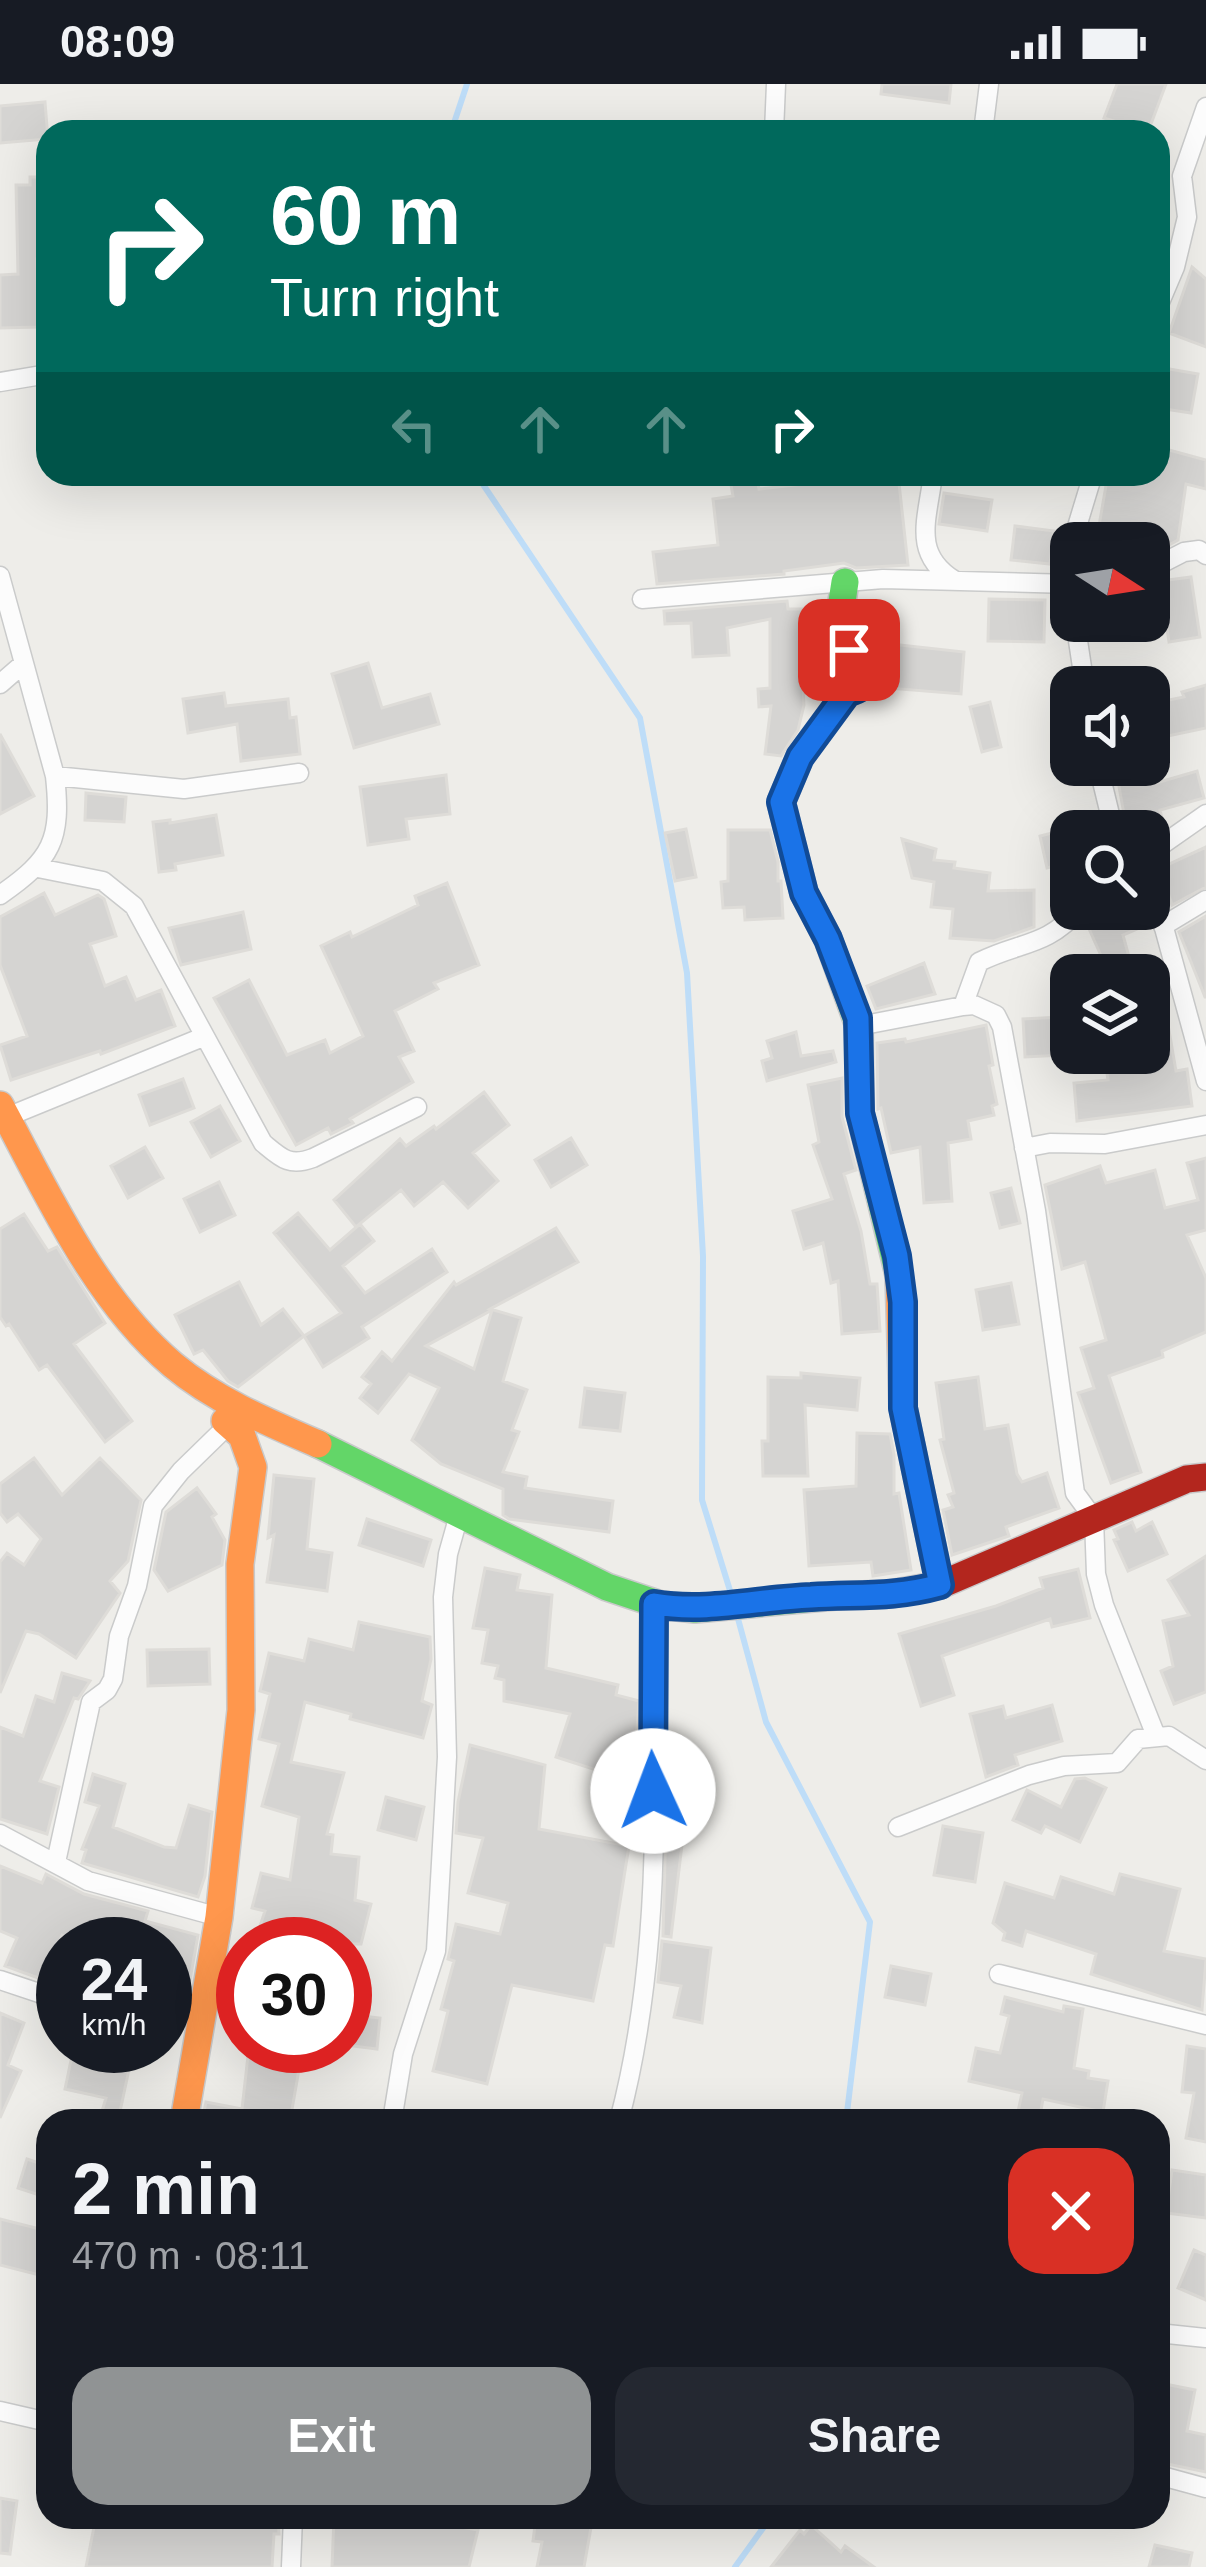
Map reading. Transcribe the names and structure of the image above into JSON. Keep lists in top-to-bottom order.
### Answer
{
  "north": "right",
  "page": {
    "status": "08:09",
    "turn": ["60 m", "Turn right"],
    "speed": "24 km/h",
    "limit": "30",
    "heading": ["2 min", "470 m · 08:11"],
    "buttons": ["Exit", "Share"]
  }
}
